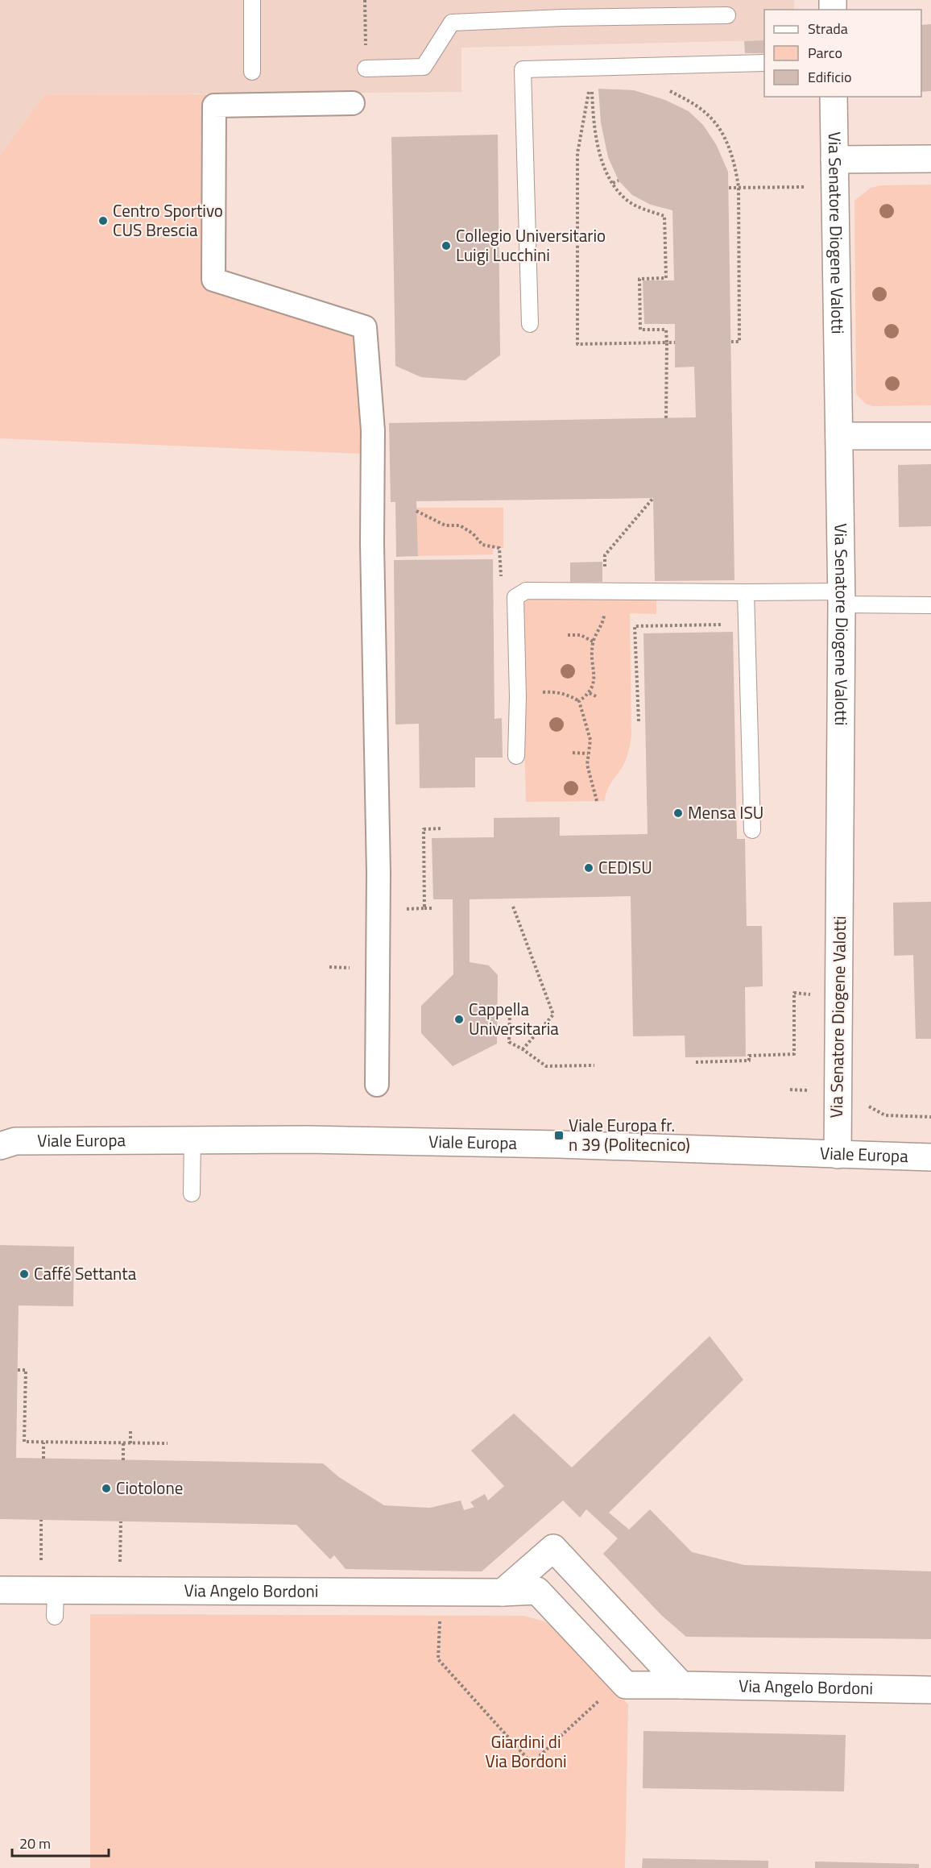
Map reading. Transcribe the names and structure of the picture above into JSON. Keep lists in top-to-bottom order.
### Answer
{
  "streets": {
    "street": ["Via Senatore Diogene Valotti", "Viale Europa", "Via Angelo Bordoni"]
  },
  "crossings": [
    ["Via Senatore Diogene Valotti", "Viale Europa"]
  ],
  "parks": ["Giardini di Via Bordoni"],
  "places": {
    "other": [
      "Centro Sportivo CUS Brescia",
      "Collegio Universitario Luigi Lucchini",
      "Mensa ISU",
      "CEDISU",
      "Cappella Universitaria",
      "Caffé Settanta",
      "Ciotolone"
    ],
    "transit": ["Viale Europa fr. n 39 (Politecnico)"]
  },
  "legend": ["Strada", "Parco", "Edificio"],
  "scale_bar": "20 m"
}
